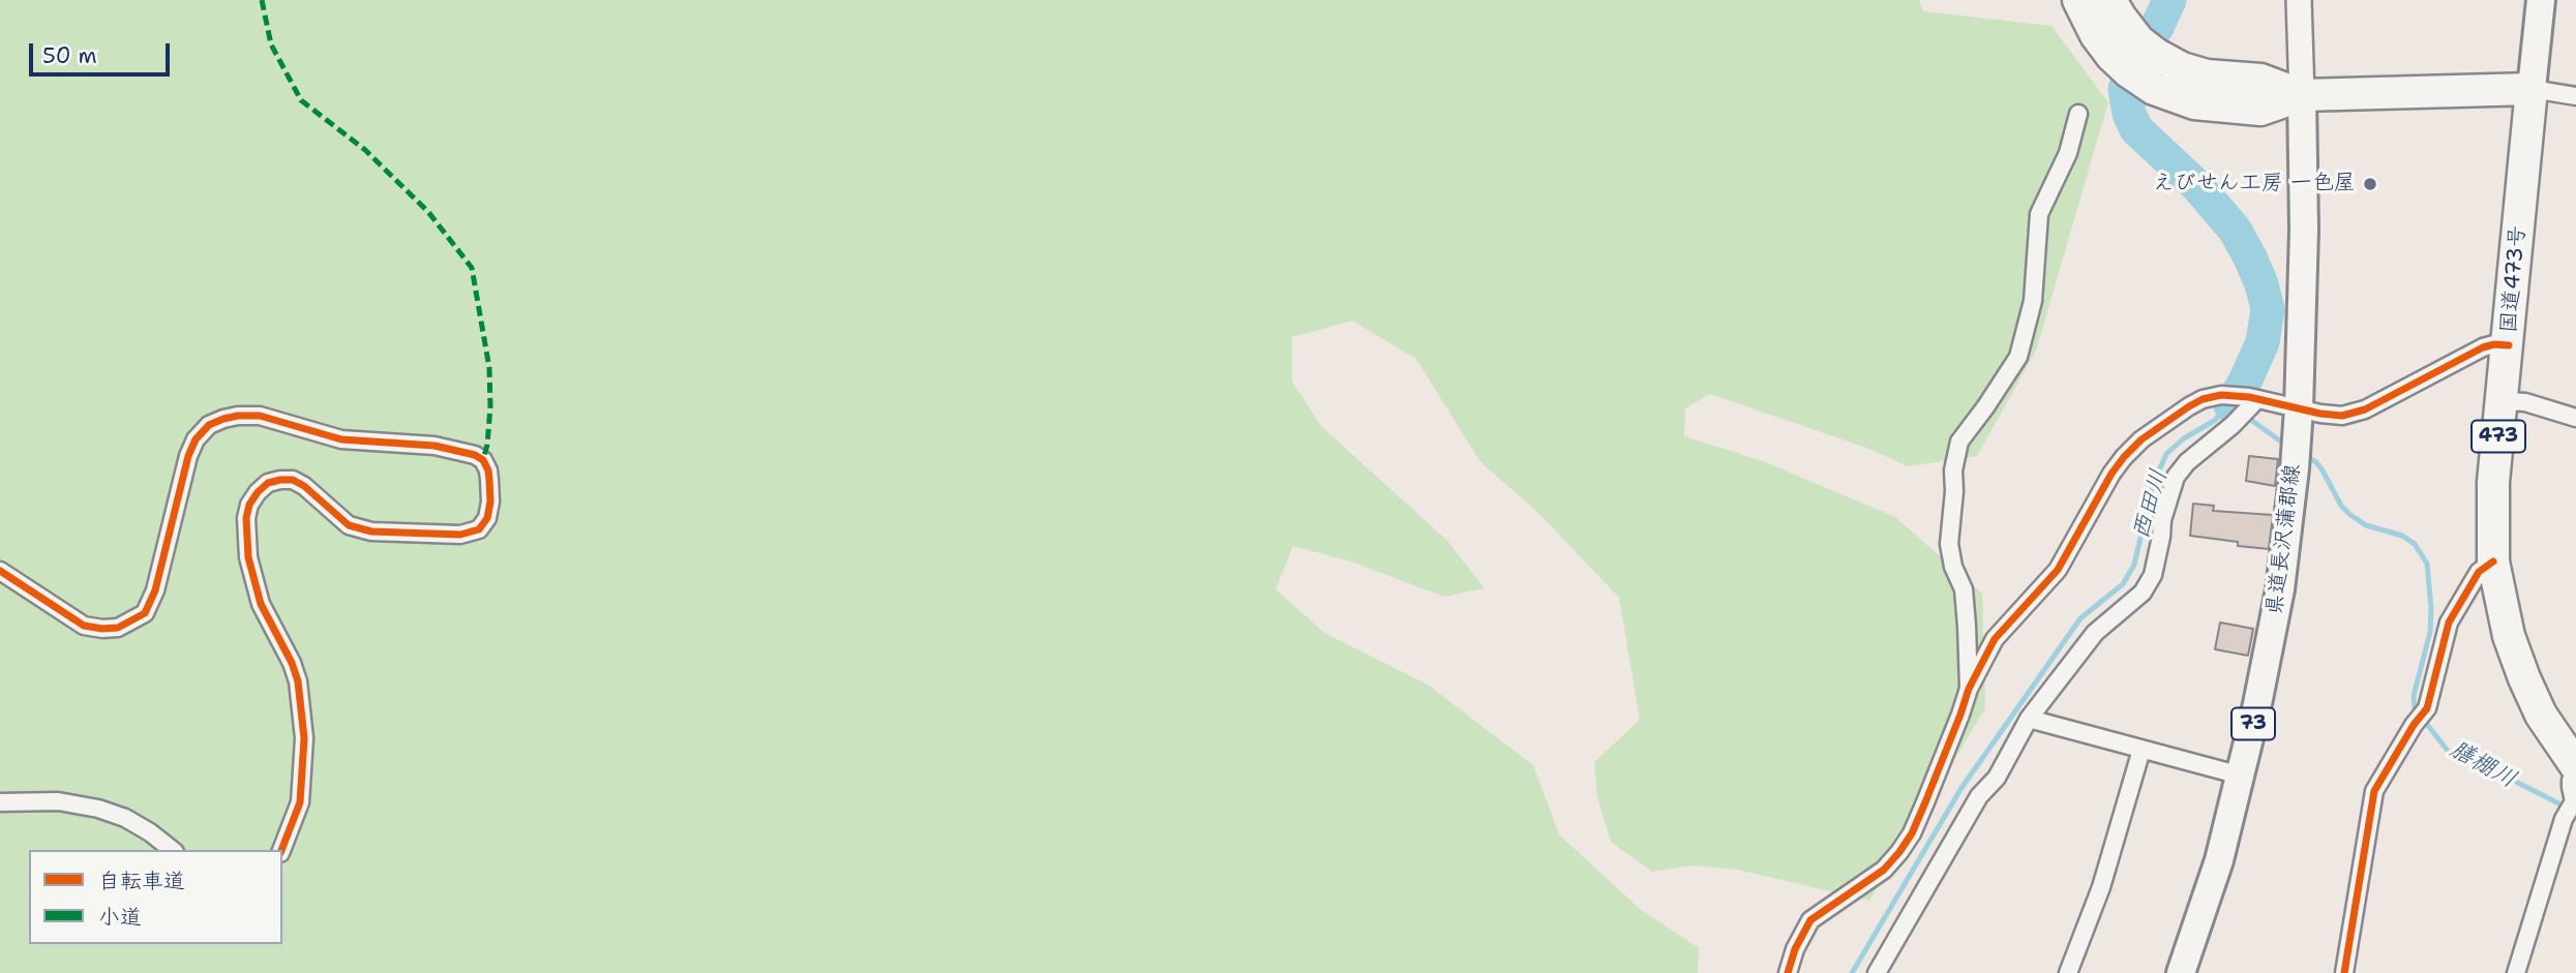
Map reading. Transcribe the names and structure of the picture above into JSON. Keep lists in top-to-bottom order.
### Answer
{
  "streets": {
    "highway": ["国道473号", "473"],
    "main road": ["県道長沢蒲郡線", "73"]
  },
  "water": ["西田川", "膳棚川"],
  "places": ["えびせん工房 一色屋"],
  "legend": ["自転車道", "小道"],
  "scale_bar": "50 m"
}
